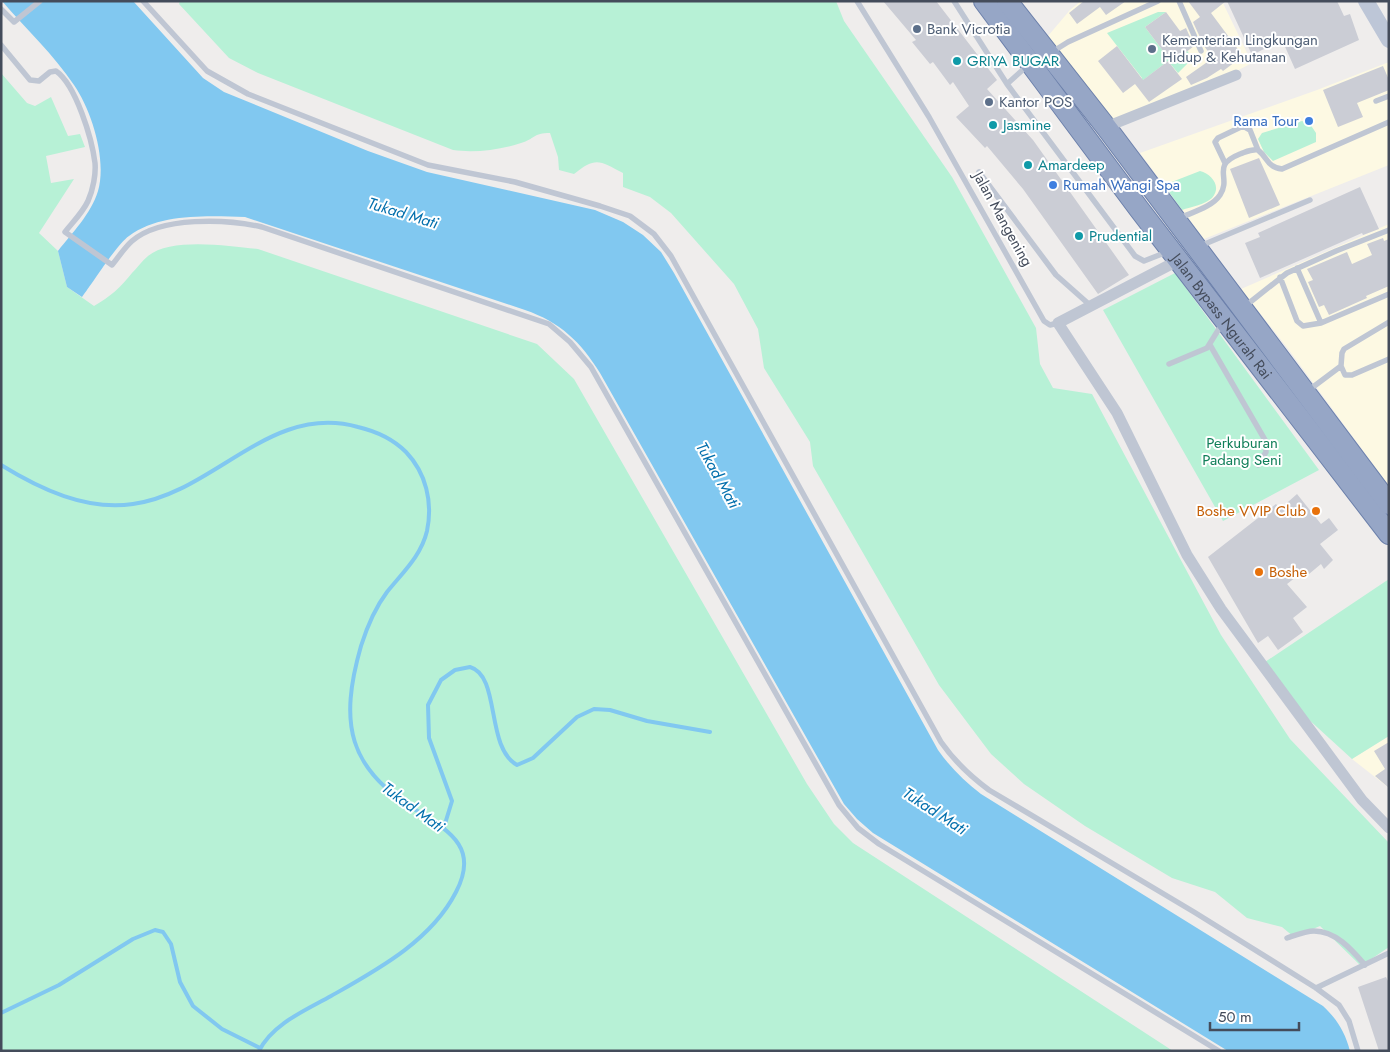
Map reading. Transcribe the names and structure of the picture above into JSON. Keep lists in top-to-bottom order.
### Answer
{
  "streets": {
    "highway": ["Jalan Bypass Ngurah Rai"],
    "lane": ["Jalan Mangening"]
  },
  "water": ["Tukad Mati"],
  "parks": ["Perkuburan Padang Seni"],
  "places": [
    "Bank Vicrotia",
    "Kementerian Lingkungan Hidup & Kehutanan",
    "GRIYA BUGAR",
    "Kantor POS",
    "Rama Tour",
    "Jasmine",
    "Amardeep",
    "Rumah Wangi Spa",
    "Prudential",
    "Boshe VVIP Club",
    "Boshe"
  ],
  "scale_bar": "50 m"
}
